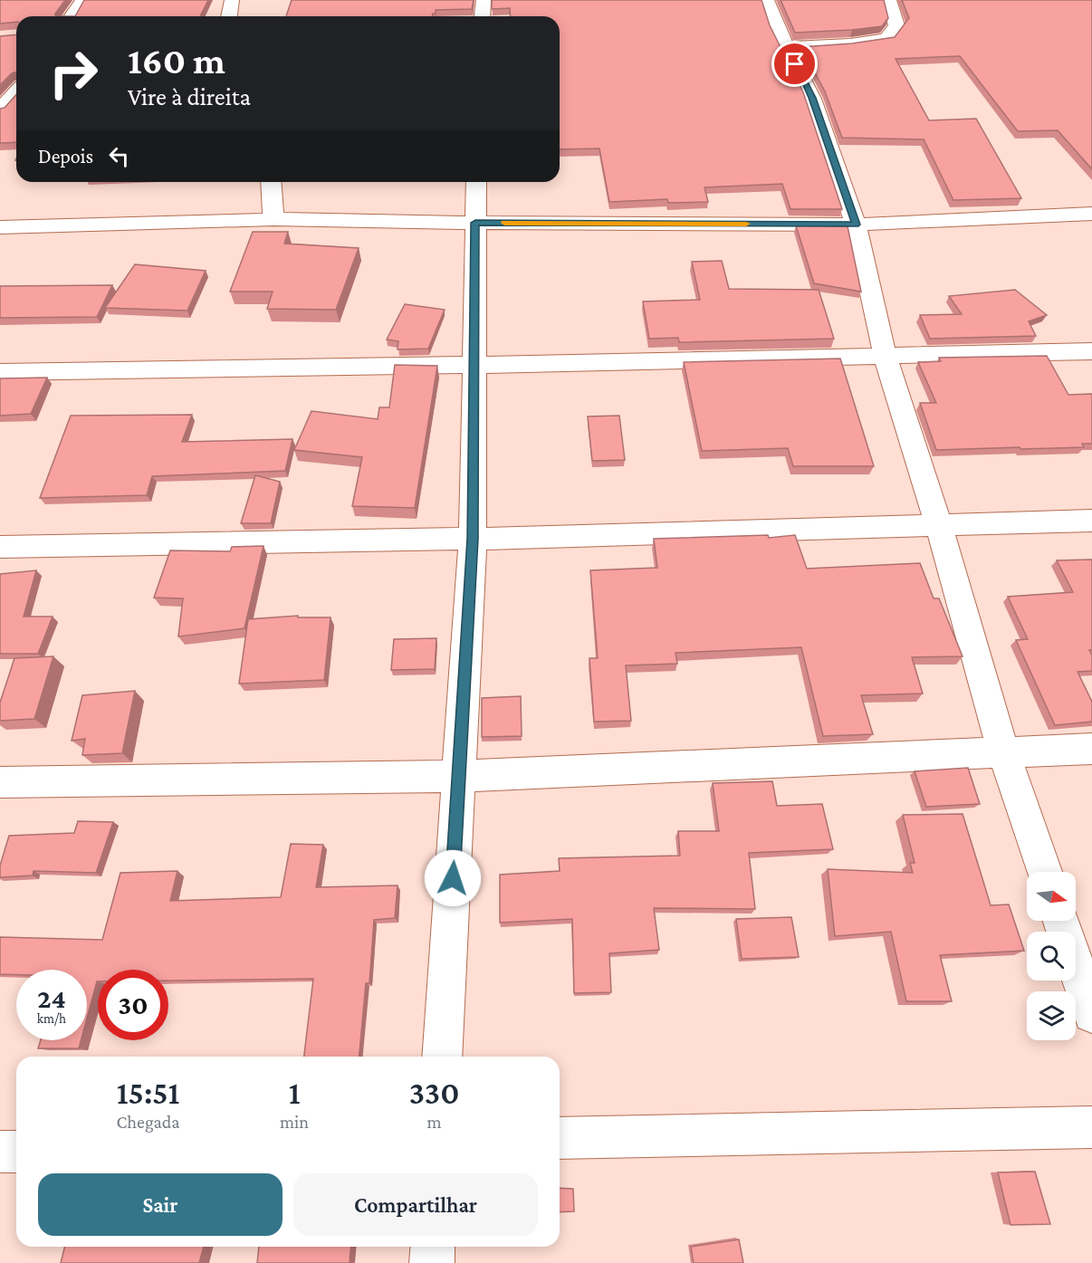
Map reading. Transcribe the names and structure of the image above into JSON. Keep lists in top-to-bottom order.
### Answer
{
  "north": "right",
  "page": {
    "turn": ["160 m", "Vire à direita"],
    "then": "Depois",
    "speed": "24 km/h",
    "limit": "30",
    "eta": [
      "15:51",
      "Chegada",
      "1",
      "min",
      "330",
      "m"
    ],
    "buttons": ["Sair", "Compartilhar"]
  }
}
